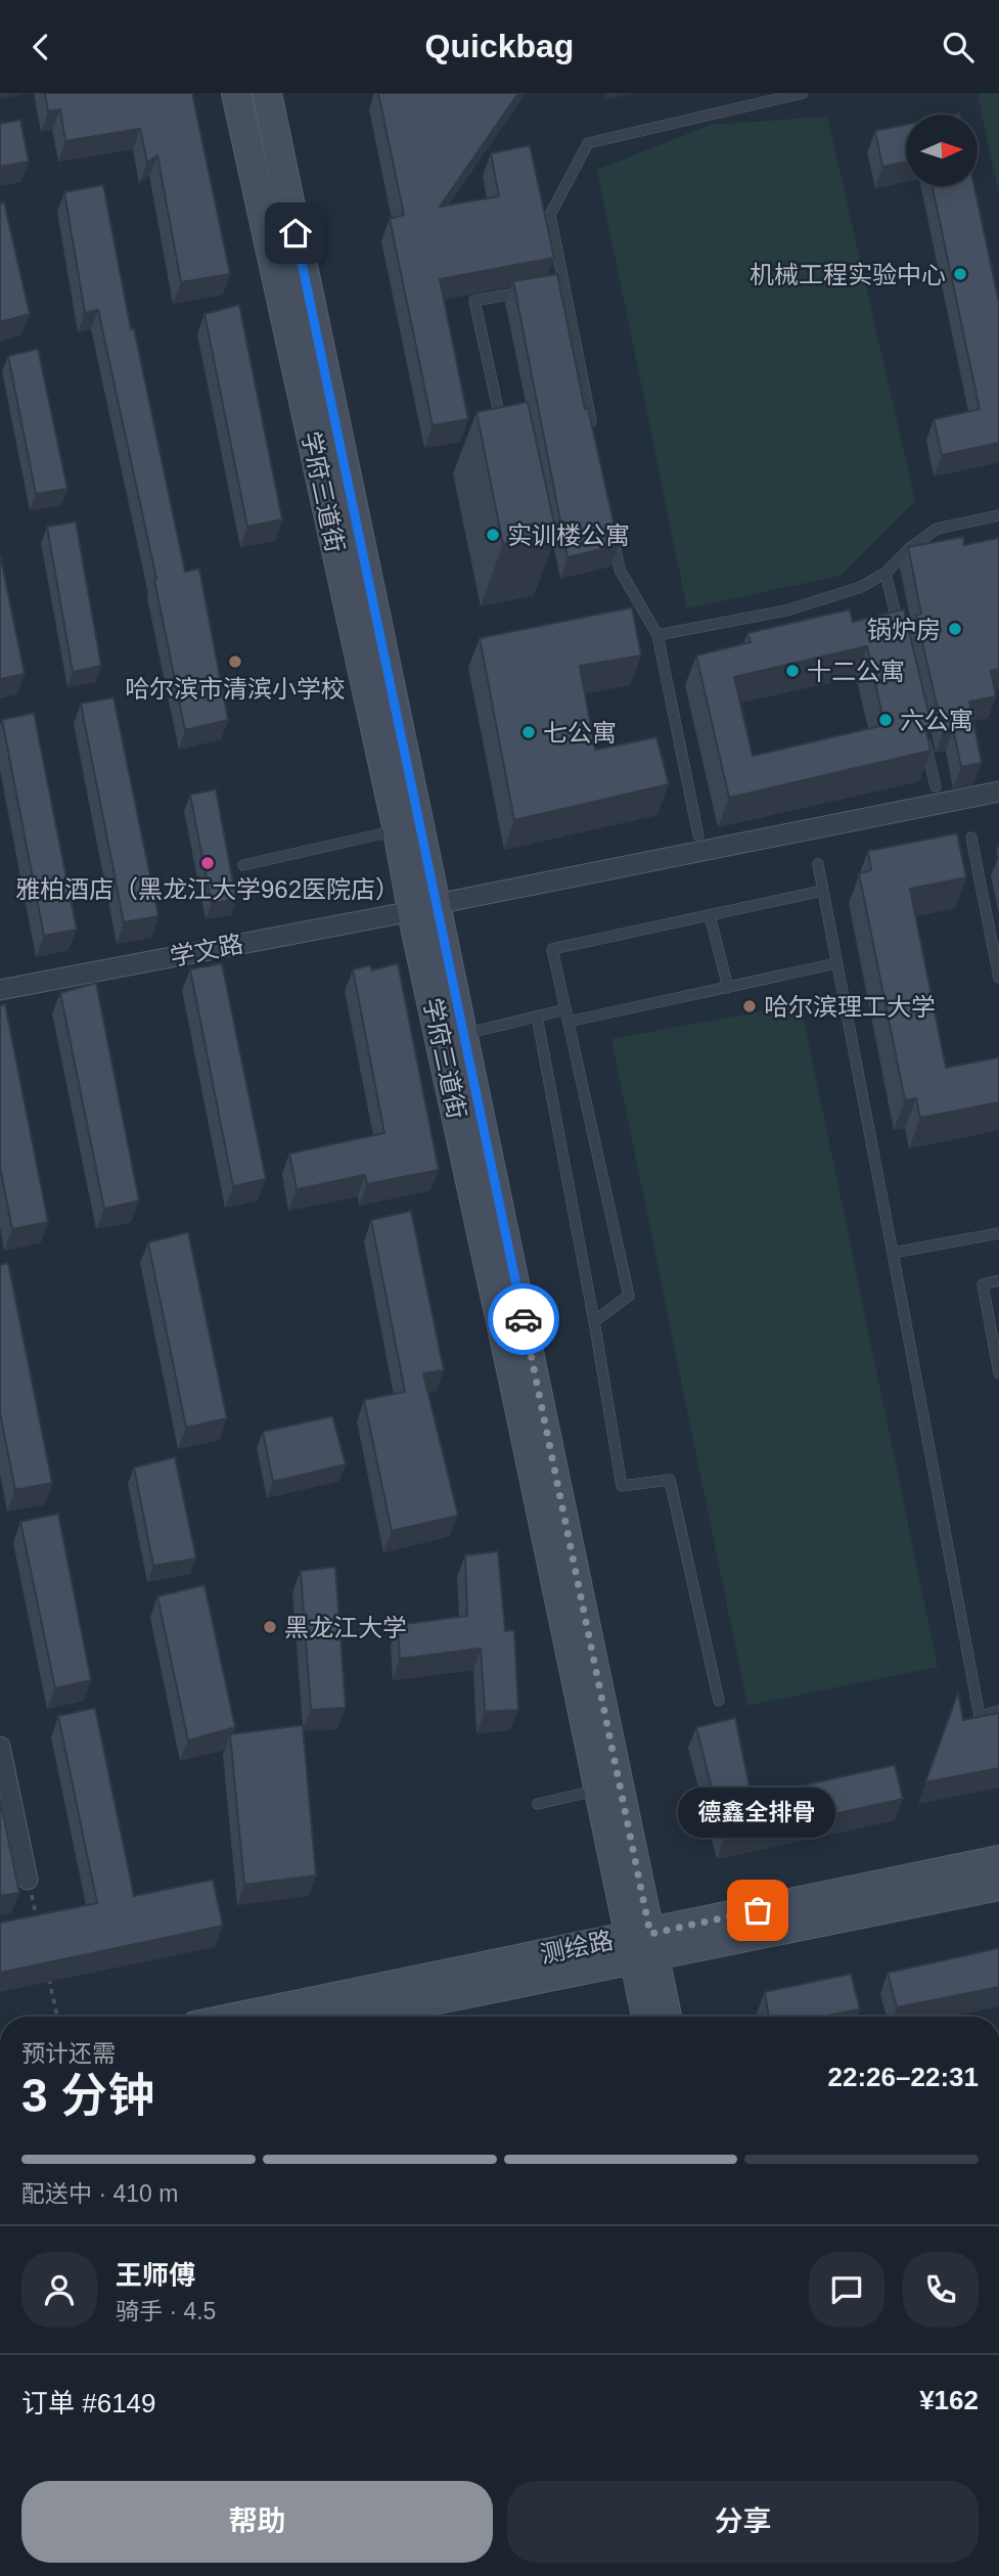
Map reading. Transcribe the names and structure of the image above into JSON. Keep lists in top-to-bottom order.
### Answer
{
  "streets": {
    "main road": ["学府三道街", "测绘路"],
    "street": ["学文路"]
  },
  "crossings": [
    ["学府三道街", "学文路"],
    ["学府三道街", "测绘路"]
  ],
  "places": [
    "机械工程实验中心",
    "实训楼公寓",
    "锅炉房",
    "哈尔滨市清滨小学校",
    "十二公寓",
    "六公寓",
    "七公寓",
    "雅柏酒店（黑龙江大学962医院店）",
    "哈尔滨理工大学",
    "黑龙江大学",
    "德鑫全排骨"
  ],
  "north": "right",
  "page": {
    "header": "Quickbag",
    "bubble": "德鑫全排骨",
    "heading": ["3 分钟", "预计还需", "22:26–22:31"],
    "panel": [
      "王师傅",
      "骑手 · 4.5",
      "订单 #6149",
      "¥162"
    ],
    "bar": "配送中 · 410 m",
    "buttons": ["帮助", "分享"]
  }
}
